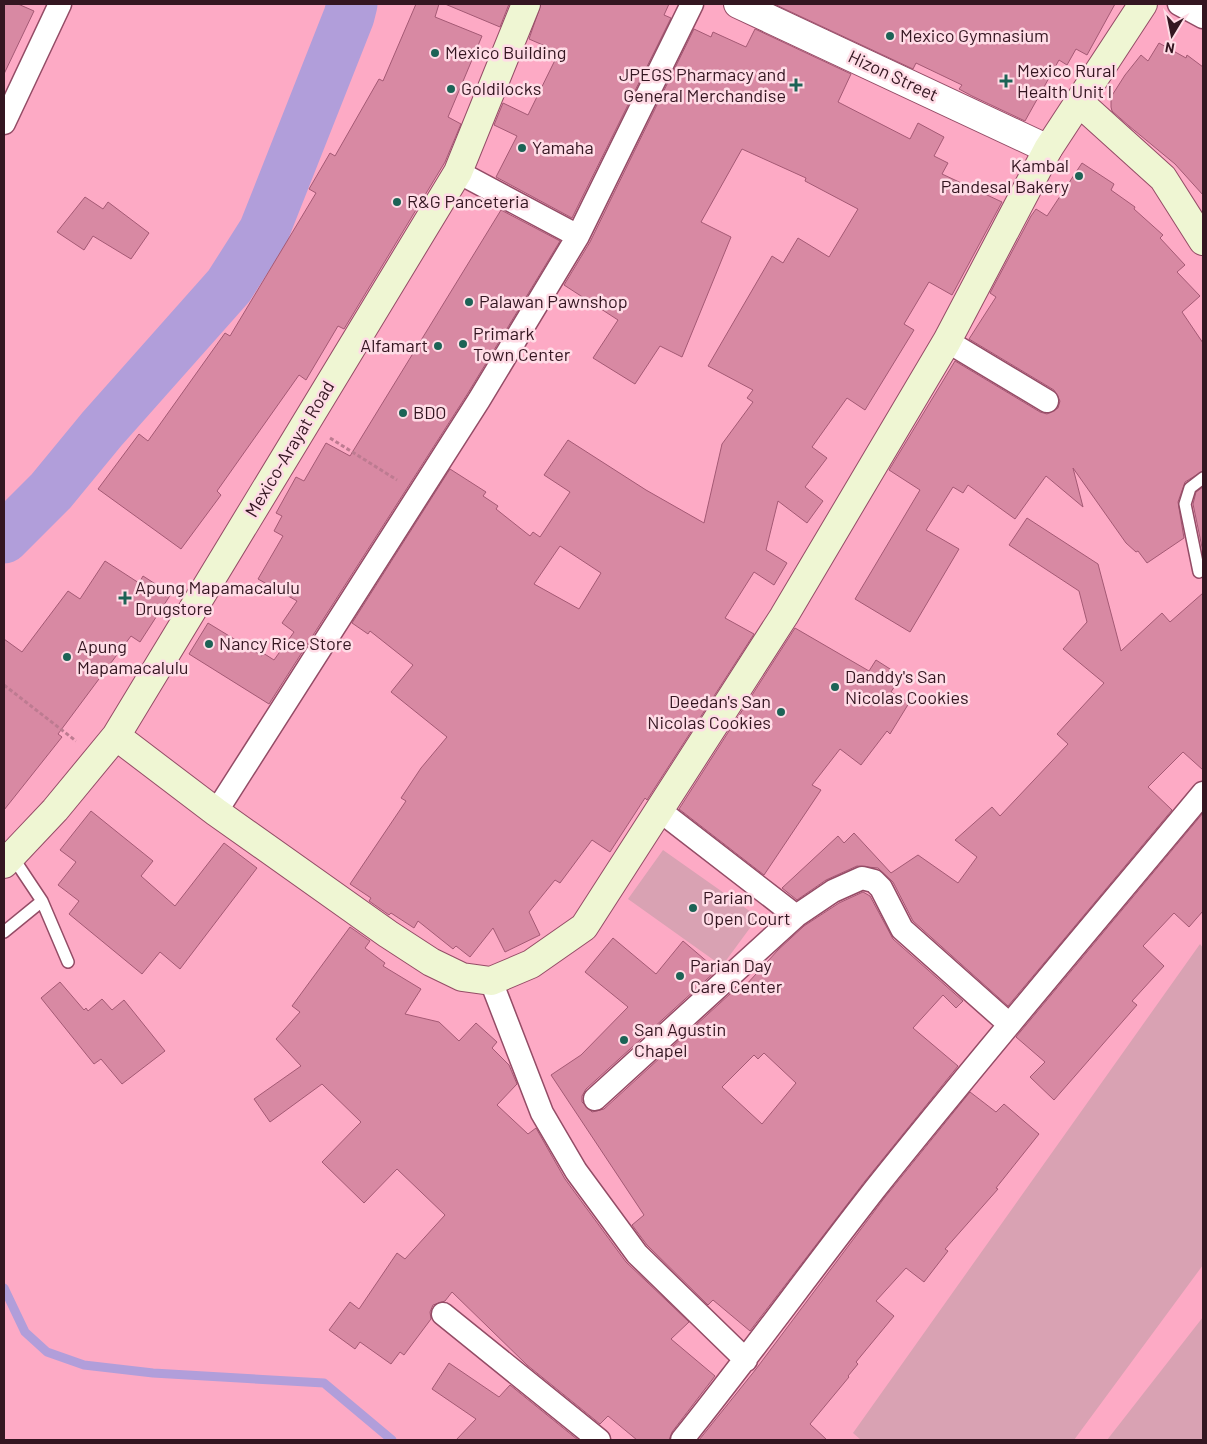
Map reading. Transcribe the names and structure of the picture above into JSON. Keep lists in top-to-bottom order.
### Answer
{
  "streets": {
    "main road": ["Mexico-Arayat Road"],
    "street": ["Hizon Street"]
  },
  "places": {
    "other": [
      "Mexico Gymnasium",
      "Mexico Building",
      "Goldilocks",
      "Yamaha",
      "Kambal Pandesal Bakery",
      "R&G Panceteria",
      "Palawan Pawnshop",
      "Primark Town Center",
      "Alfamart",
      "BDO",
      "Nancy Rice Store",
      "Apung Mapamacalulu",
      "Danddy's San Nicolas Cookies",
      "Deedan's San Nicolas Cookies",
      "Parian Open Court",
      "Parian Day Care Center",
      "San Agustin Chapel"
    ],
    "health": ["Mexico Rural Health Unit I", "JPEGS Pharmacy and General Merchandise", "Apung Mapamacalulu Drugstore"]
  },
  "north": "bottom"
}
